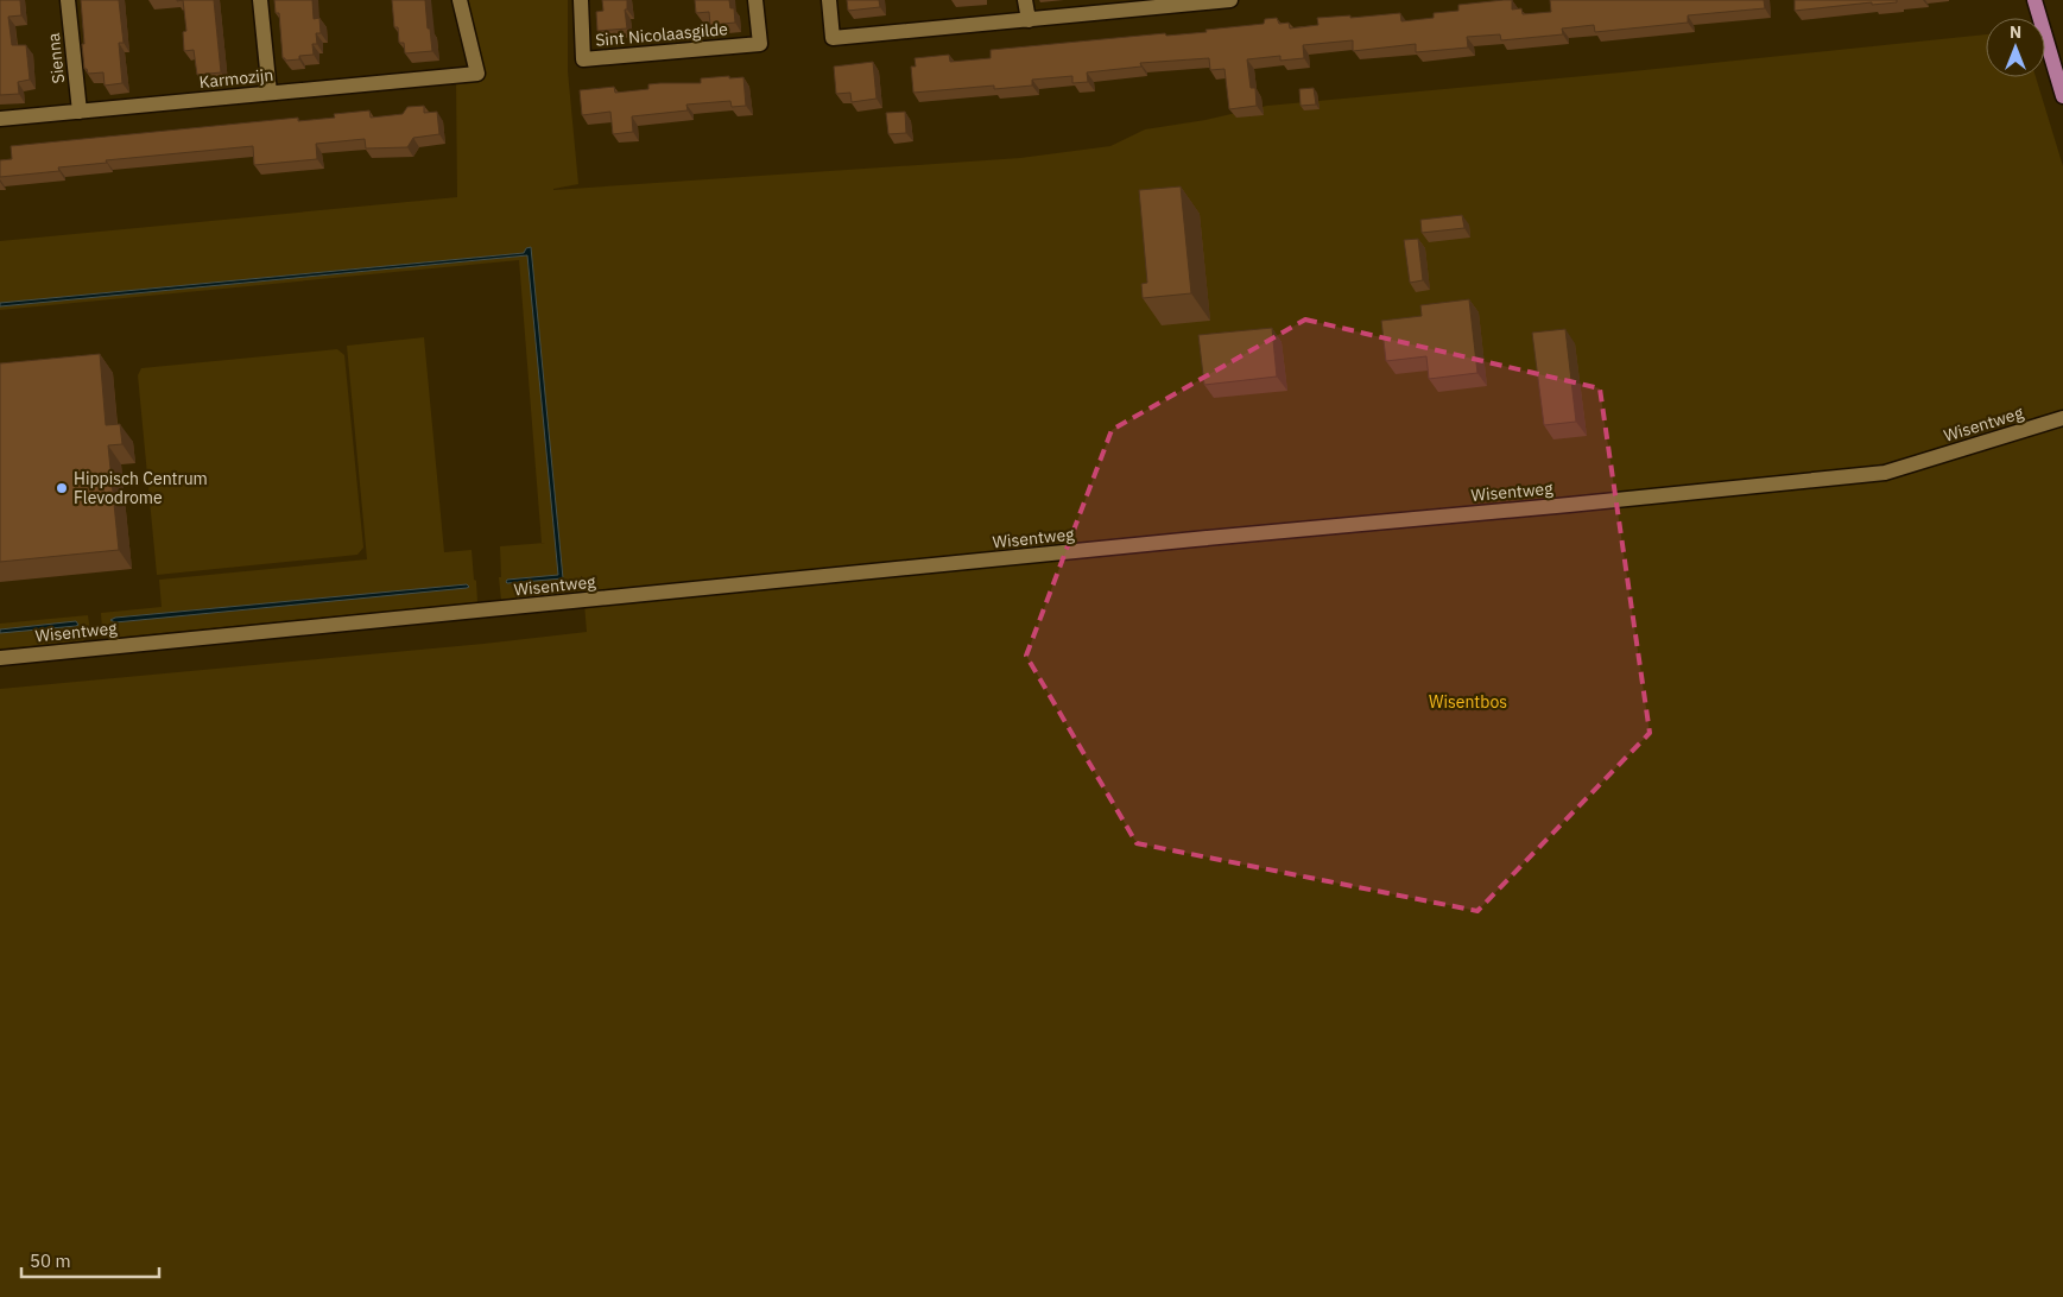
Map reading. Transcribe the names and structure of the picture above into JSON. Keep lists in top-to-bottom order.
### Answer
{
  "streets": {
    "street": [
      "Sint Nicolaasgilde",
      "Sienna",
      "Karmozijn",
      "Wisentweg"
    ]
  },
  "crossings": [
    ["Sienna", "Karmozijn"]
  ],
  "parks": ["Wisentbos"],
  "places": ["Hippisch Centrum Flevodrome"],
  "scale_bar": "50 m",
  "north": "top"
}
